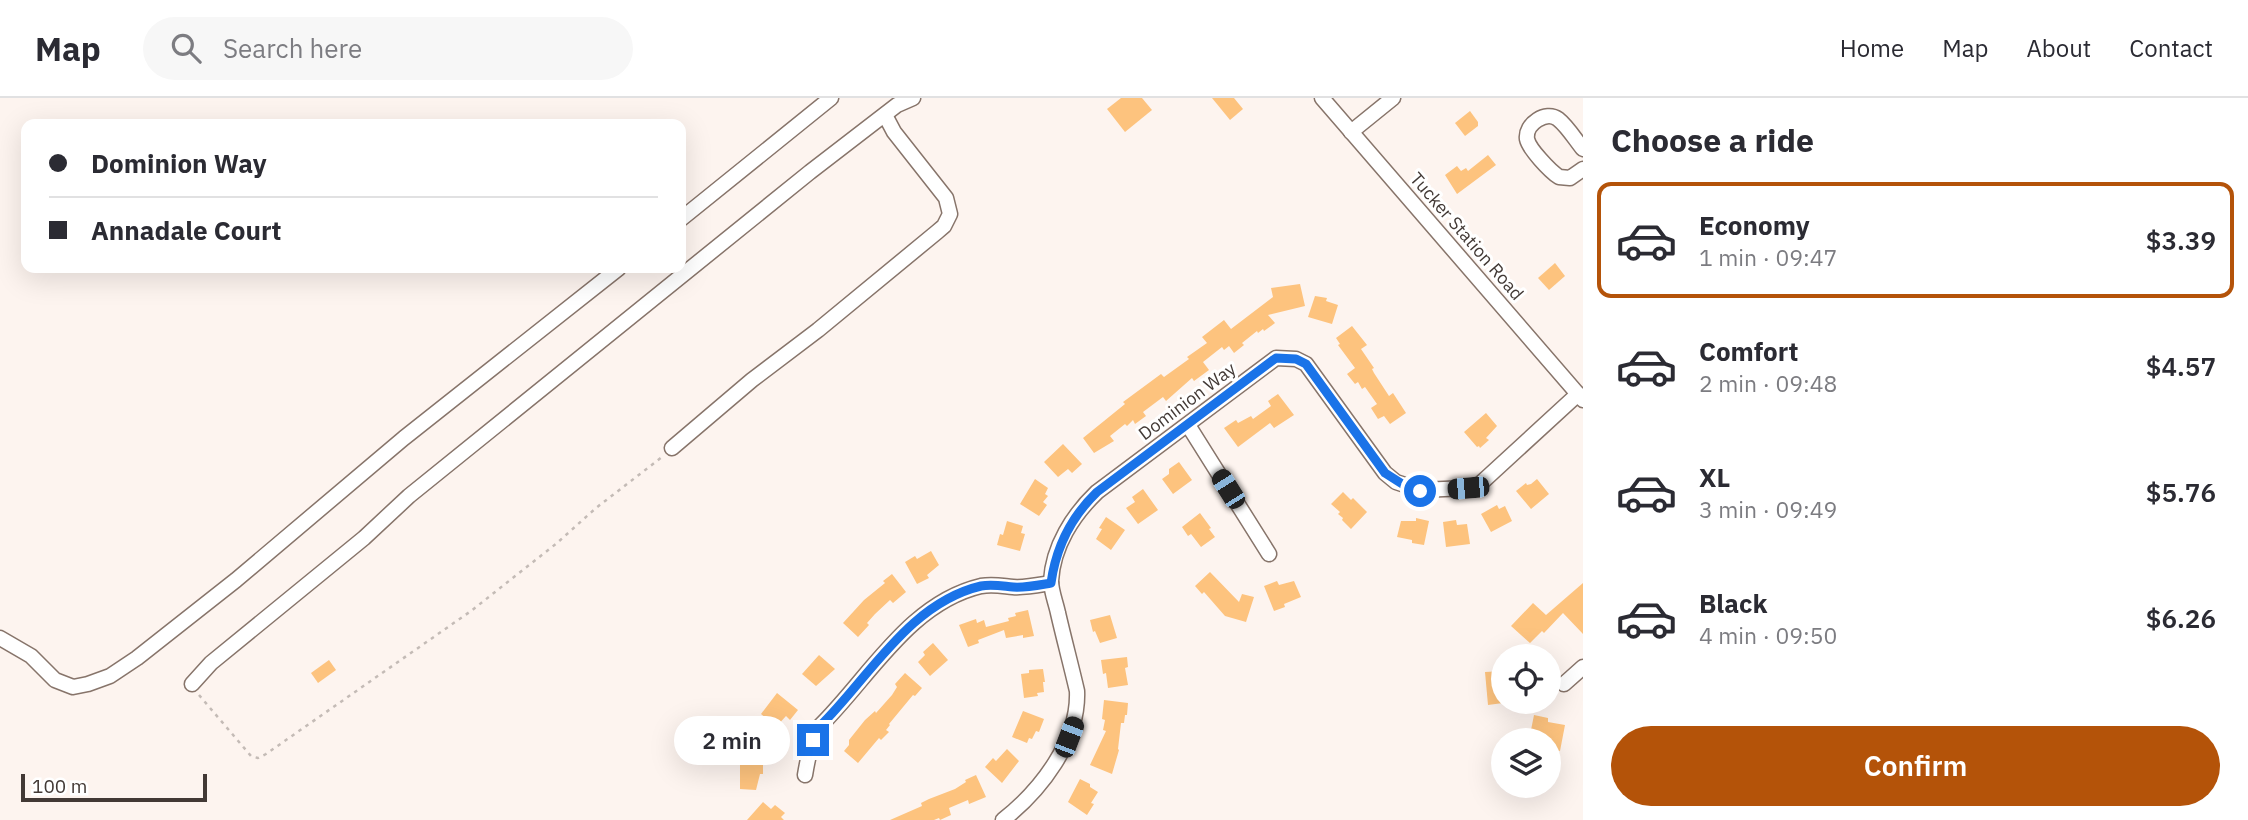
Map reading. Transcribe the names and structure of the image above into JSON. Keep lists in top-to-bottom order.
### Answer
{
  "streets": {
    "street": ["Tucker Station Road", "Dominion Way"]
  },
  "crossings": [
    ["Tucker Station Road", "Dominion Way"]
  ],
  "scale_bar": "100 m",
  "page": {
    "header": "Map",
    "search": "Search here",
    "nav": [
      "Home",
      "Map",
      "About",
      "Contact"
    ],
    "heading": "Choose a ride",
    "banner": ["Dominion Way", "Annadale Court"],
    "list": [
      {
        "name": "Economy",
        "note": "1 min · 09:47",
        "value": "$3.39"
      },
      {
        "name": "Comfort",
        "note": "2 min · 09:48",
        "value": "$4.57"
      },
      {
        "name": "XL",
        "note": "3 min · 09:49",
        "value": "$5.76"
      },
      {
        "name": "Black",
        "note": "4 min · 09:50",
        "value": "$6.26"
      }
    ],
    "buttons": "Confirm",
    "bubble": "2 min",
    "scale": "100 m"
  }
}
